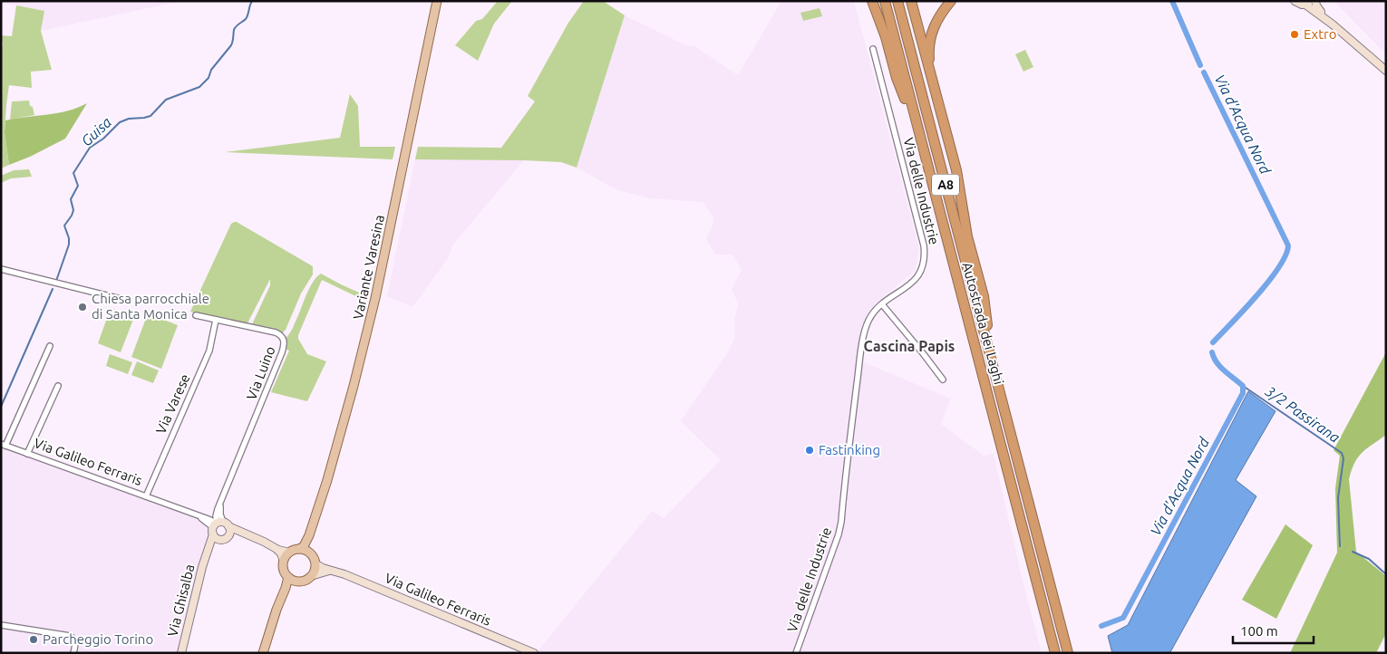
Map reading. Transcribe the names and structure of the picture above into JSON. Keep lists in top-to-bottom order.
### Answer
{
  "streets": {
    "highway": ["A8", "Autostrada dei Laghi"],
    "main road": ["Variante Varesina"],
    "street": [
      "Via delle Industrie",
      "Via Luino",
      "Via Varese",
      "Via Galileo Ferraris",
      "Via Ghisalba"
    ]
  },
  "crossings": [
    ["Variante Varesina", "Via Galileo Ferraris"],
    ["Via Luino", "Via Varese"],
    ["Via Luino", "Via Galileo Ferraris"],
    ["Via Luino", "Via Ghisalba"],
    ["Via Varese", "Via Galileo Ferraris"],
    ["Via Galileo Ferraris", "Via Ghisalba"]
  ],
  "districts": ["Cascina Papis"],
  "water": ["Via d'Acqua Nord", "Guisa", "3/2 Passirana"],
  "places": [
    "Extro",
    "Chiesa parrocchiale di Santa Monica",
    "Fastinking",
    "Parcheggio Torino"
  ],
  "scale_bar": "100 m"
}
